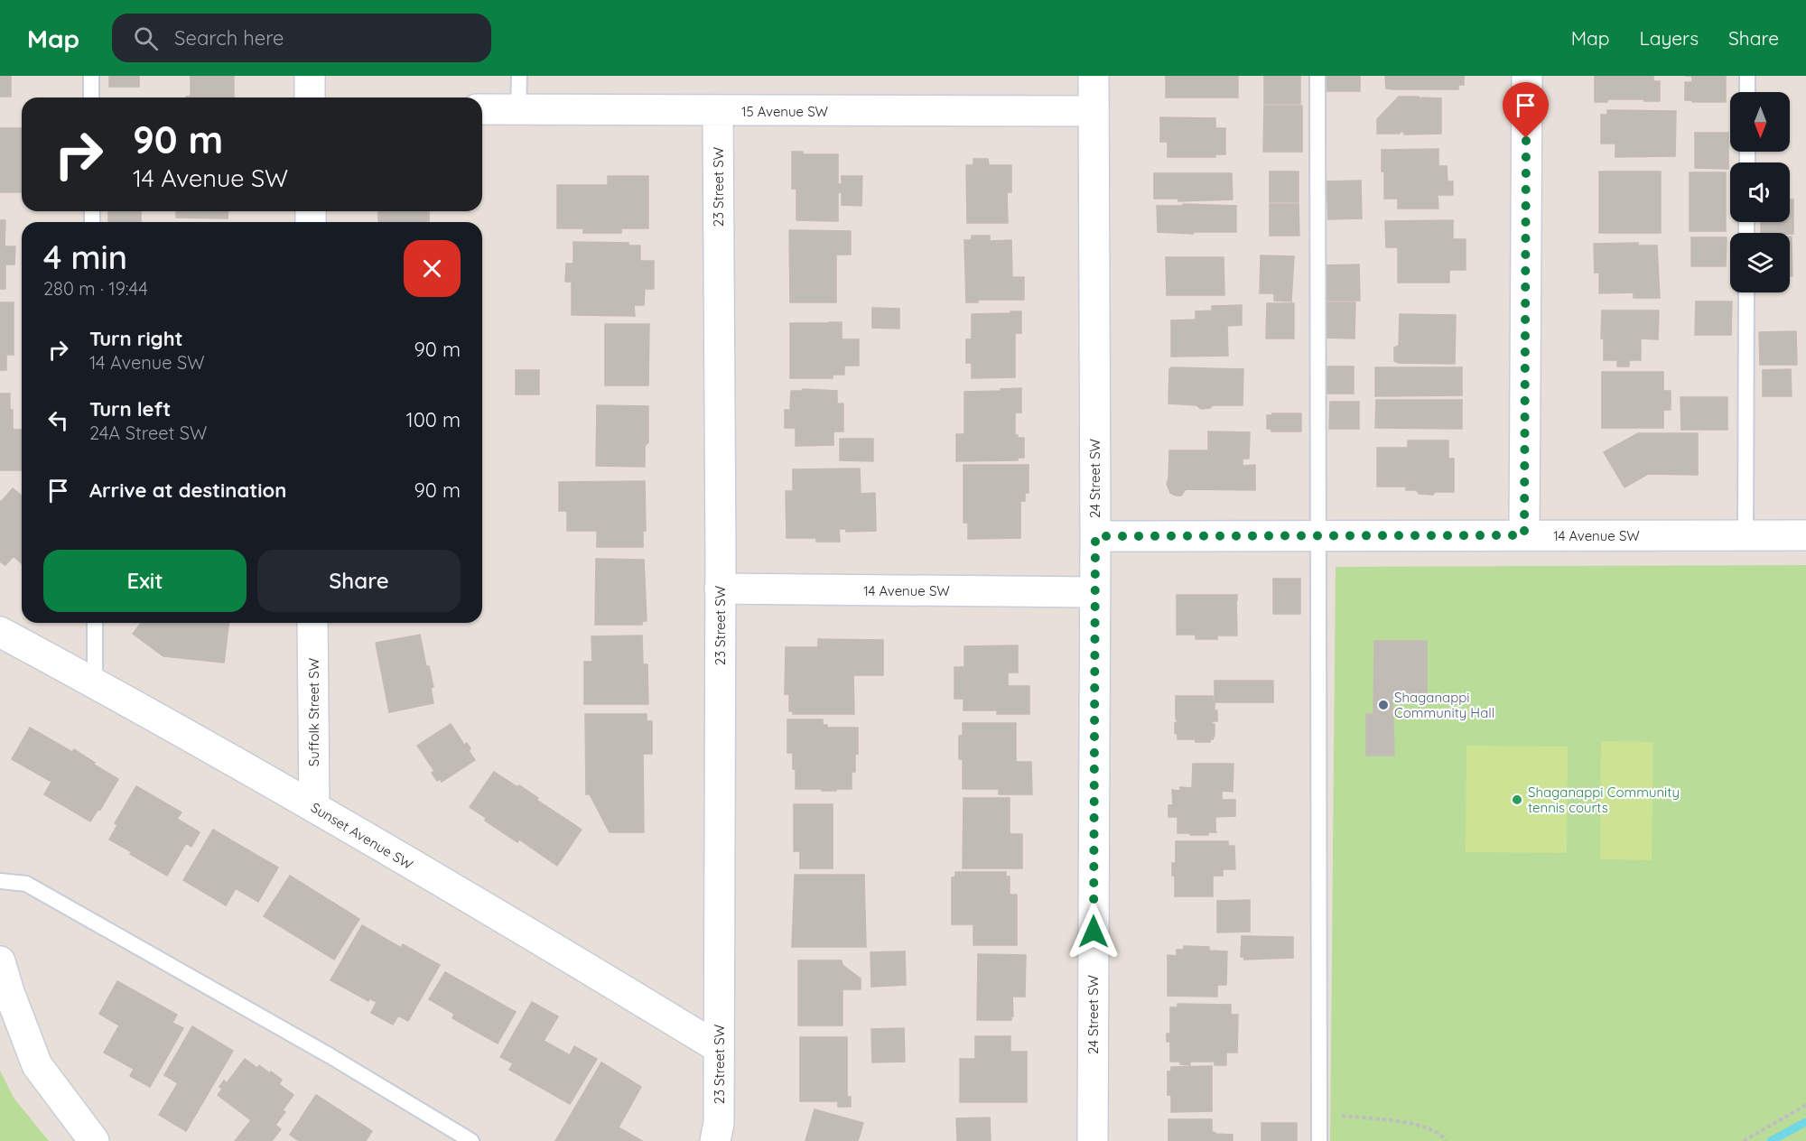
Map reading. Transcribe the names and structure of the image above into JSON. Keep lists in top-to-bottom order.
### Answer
{
  "streets": {
    "street": [
      "15 Avenue SW",
      "23 Street SW",
      "24 Street SW",
      "14 Avenue SW",
      "Suffolk Street SW",
      "Sunset Avenue SW"
    ]
  },
  "crossings": [
    ["15 Avenue SW", "23 Street SW"],
    ["15 Avenue SW", "24 Street SW"],
    ["23 Street SW", "14 Avenue SW"],
    ["23 Street SW", "Sunset Avenue SW"],
    ["24 Street SW", "14 Avenue SW"],
    ["Suffolk Street SW", "Sunset Avenue SW"]
  ],
  "places": ["Shaganappi Community Hall", "Shaganappi Community tennis courts"],
  "north": "bottom",
  "page": {
    "header": "Map",
    "search": "Search here",
    "nav": ["Map", "Layers", "Share"],
    "turn": ["90 m", "14 Avenue SW"],
    "heading": ["4 min", "280 m · 19:44"],
    "list": [
      {
        "name": "Turn right",
        "note": "14 Avenue SW",
        "value": "90 m"
      },
      {
        "name": "Turn left",
        "note": "24A Street SW",
        "value": "100 m"
      },
      {
        "name": "Arrive at destination",
        "value": "90 m"
      }
    ],
    "buttons": ["Exit", "Share"]
  }
}
